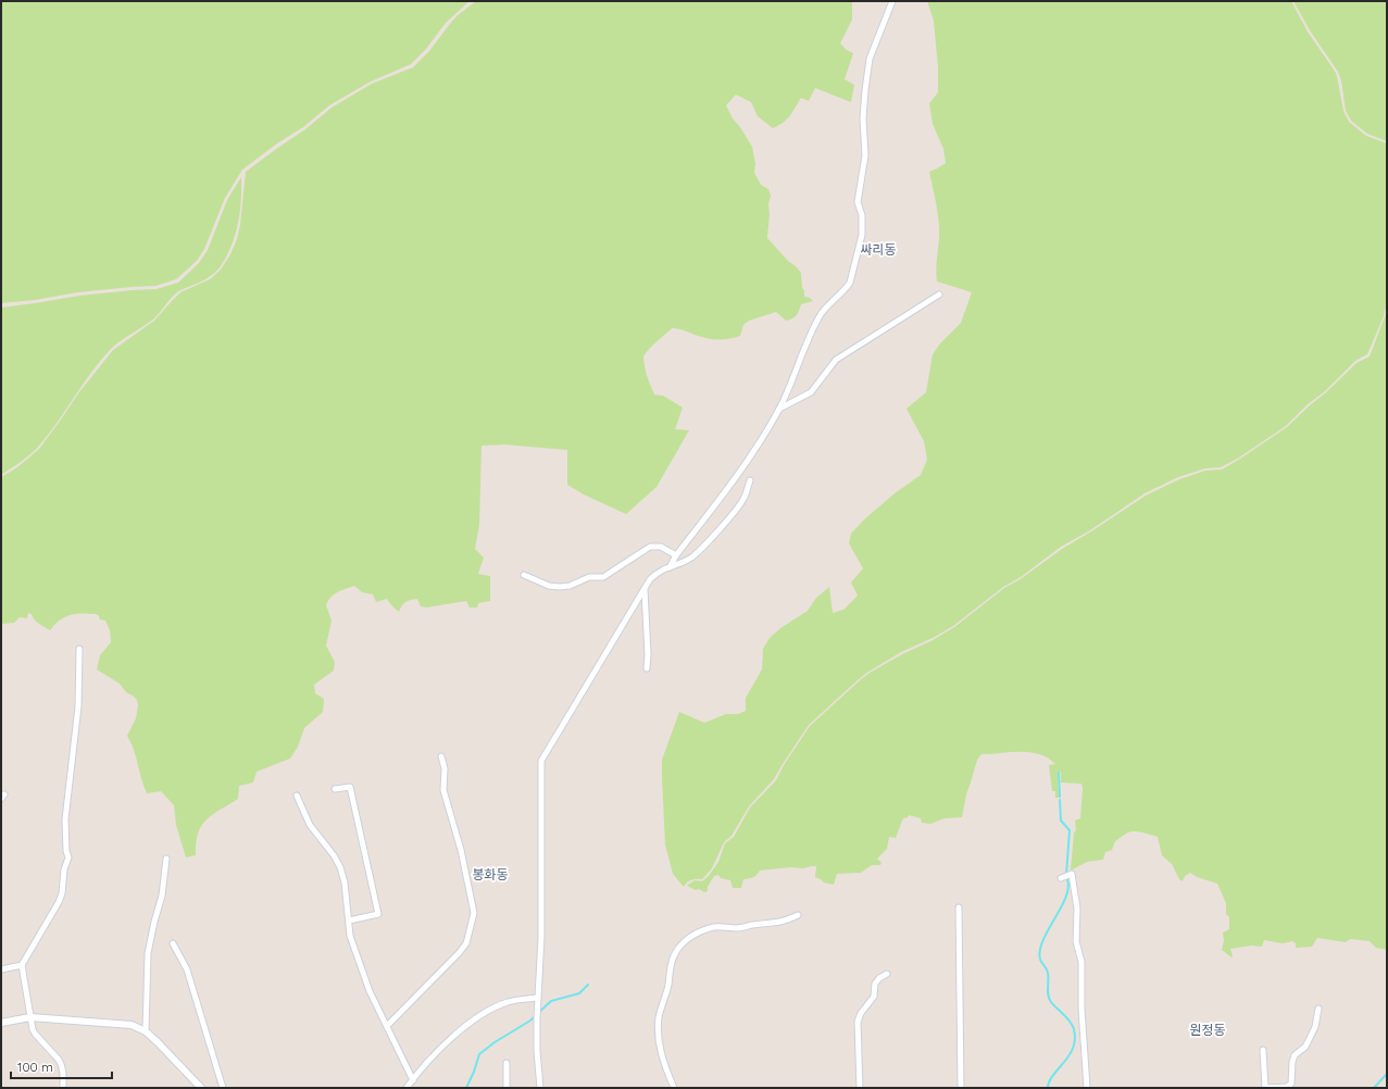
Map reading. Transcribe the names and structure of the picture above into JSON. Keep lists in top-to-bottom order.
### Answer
{
  "districts": ["싸리동", "봉화동", "원정동"],
  "scale_bar": "100 m"
}
